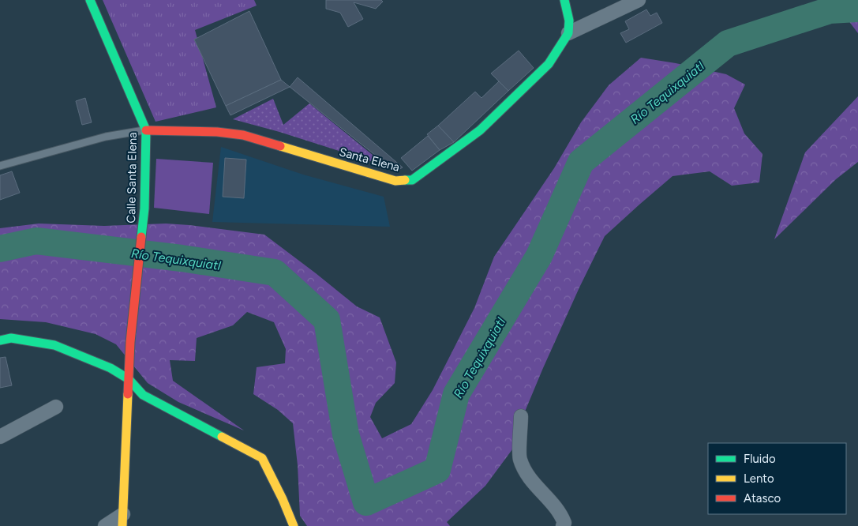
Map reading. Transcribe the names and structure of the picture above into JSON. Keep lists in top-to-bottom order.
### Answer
{
  "streets": {
    "street": ["Santa Elena", "Calle Santa Elena"]
  },
  "crossings": [
    ["Santa Elena", "Calle Santa Elena"]
  ],
  "water": ["Río Tequixquiatl"],
  "legend": ["Fluido", "Lento", "Atasco"]
}
